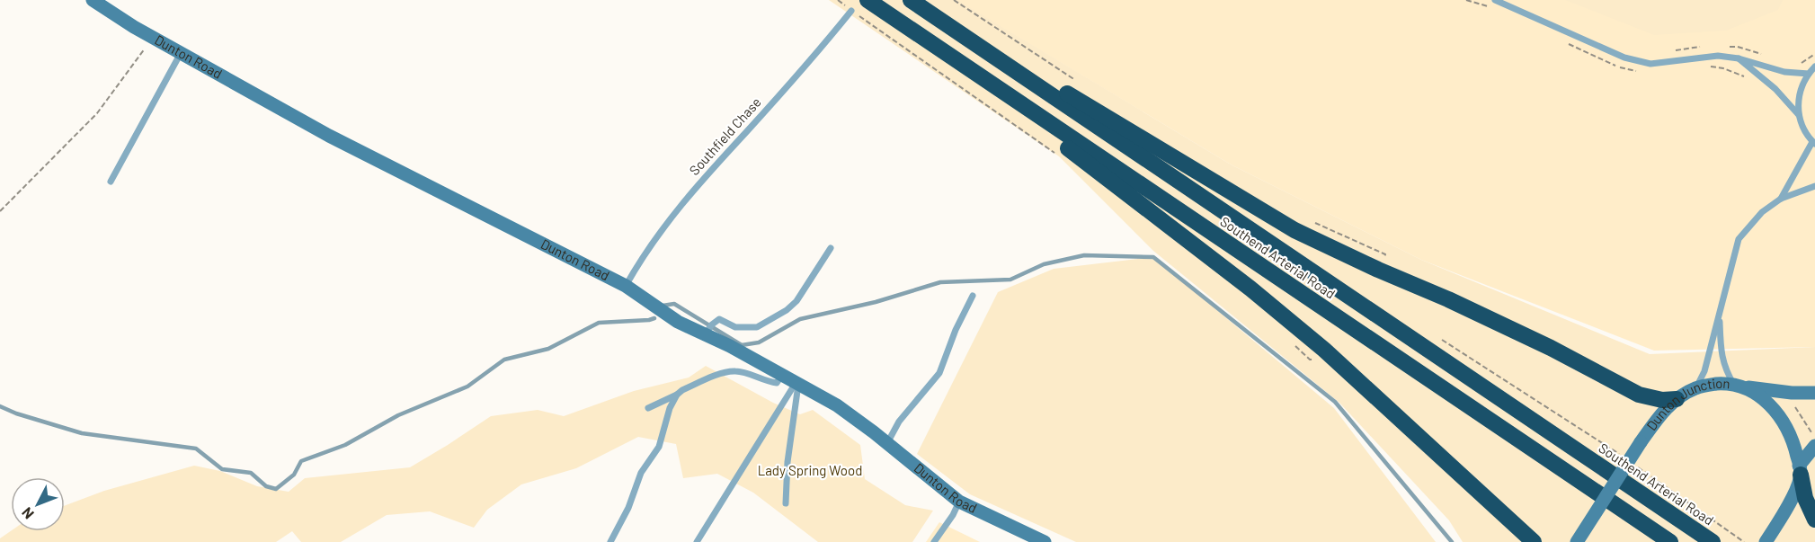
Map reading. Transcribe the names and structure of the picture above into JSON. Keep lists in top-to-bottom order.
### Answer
{
  "streets": {
    "highway": ["Southend Arterial Road"],
    "street": ["Dunton Road", "Dunton Junction"],
    "lane": ["Southfield Chase"]
  },
  "crossings": [
    ["Dunton Road", "Southfield Chase"]
  ],
  "parks": ["Lady Spring Wood"],
  "north": "bottom left"
}
